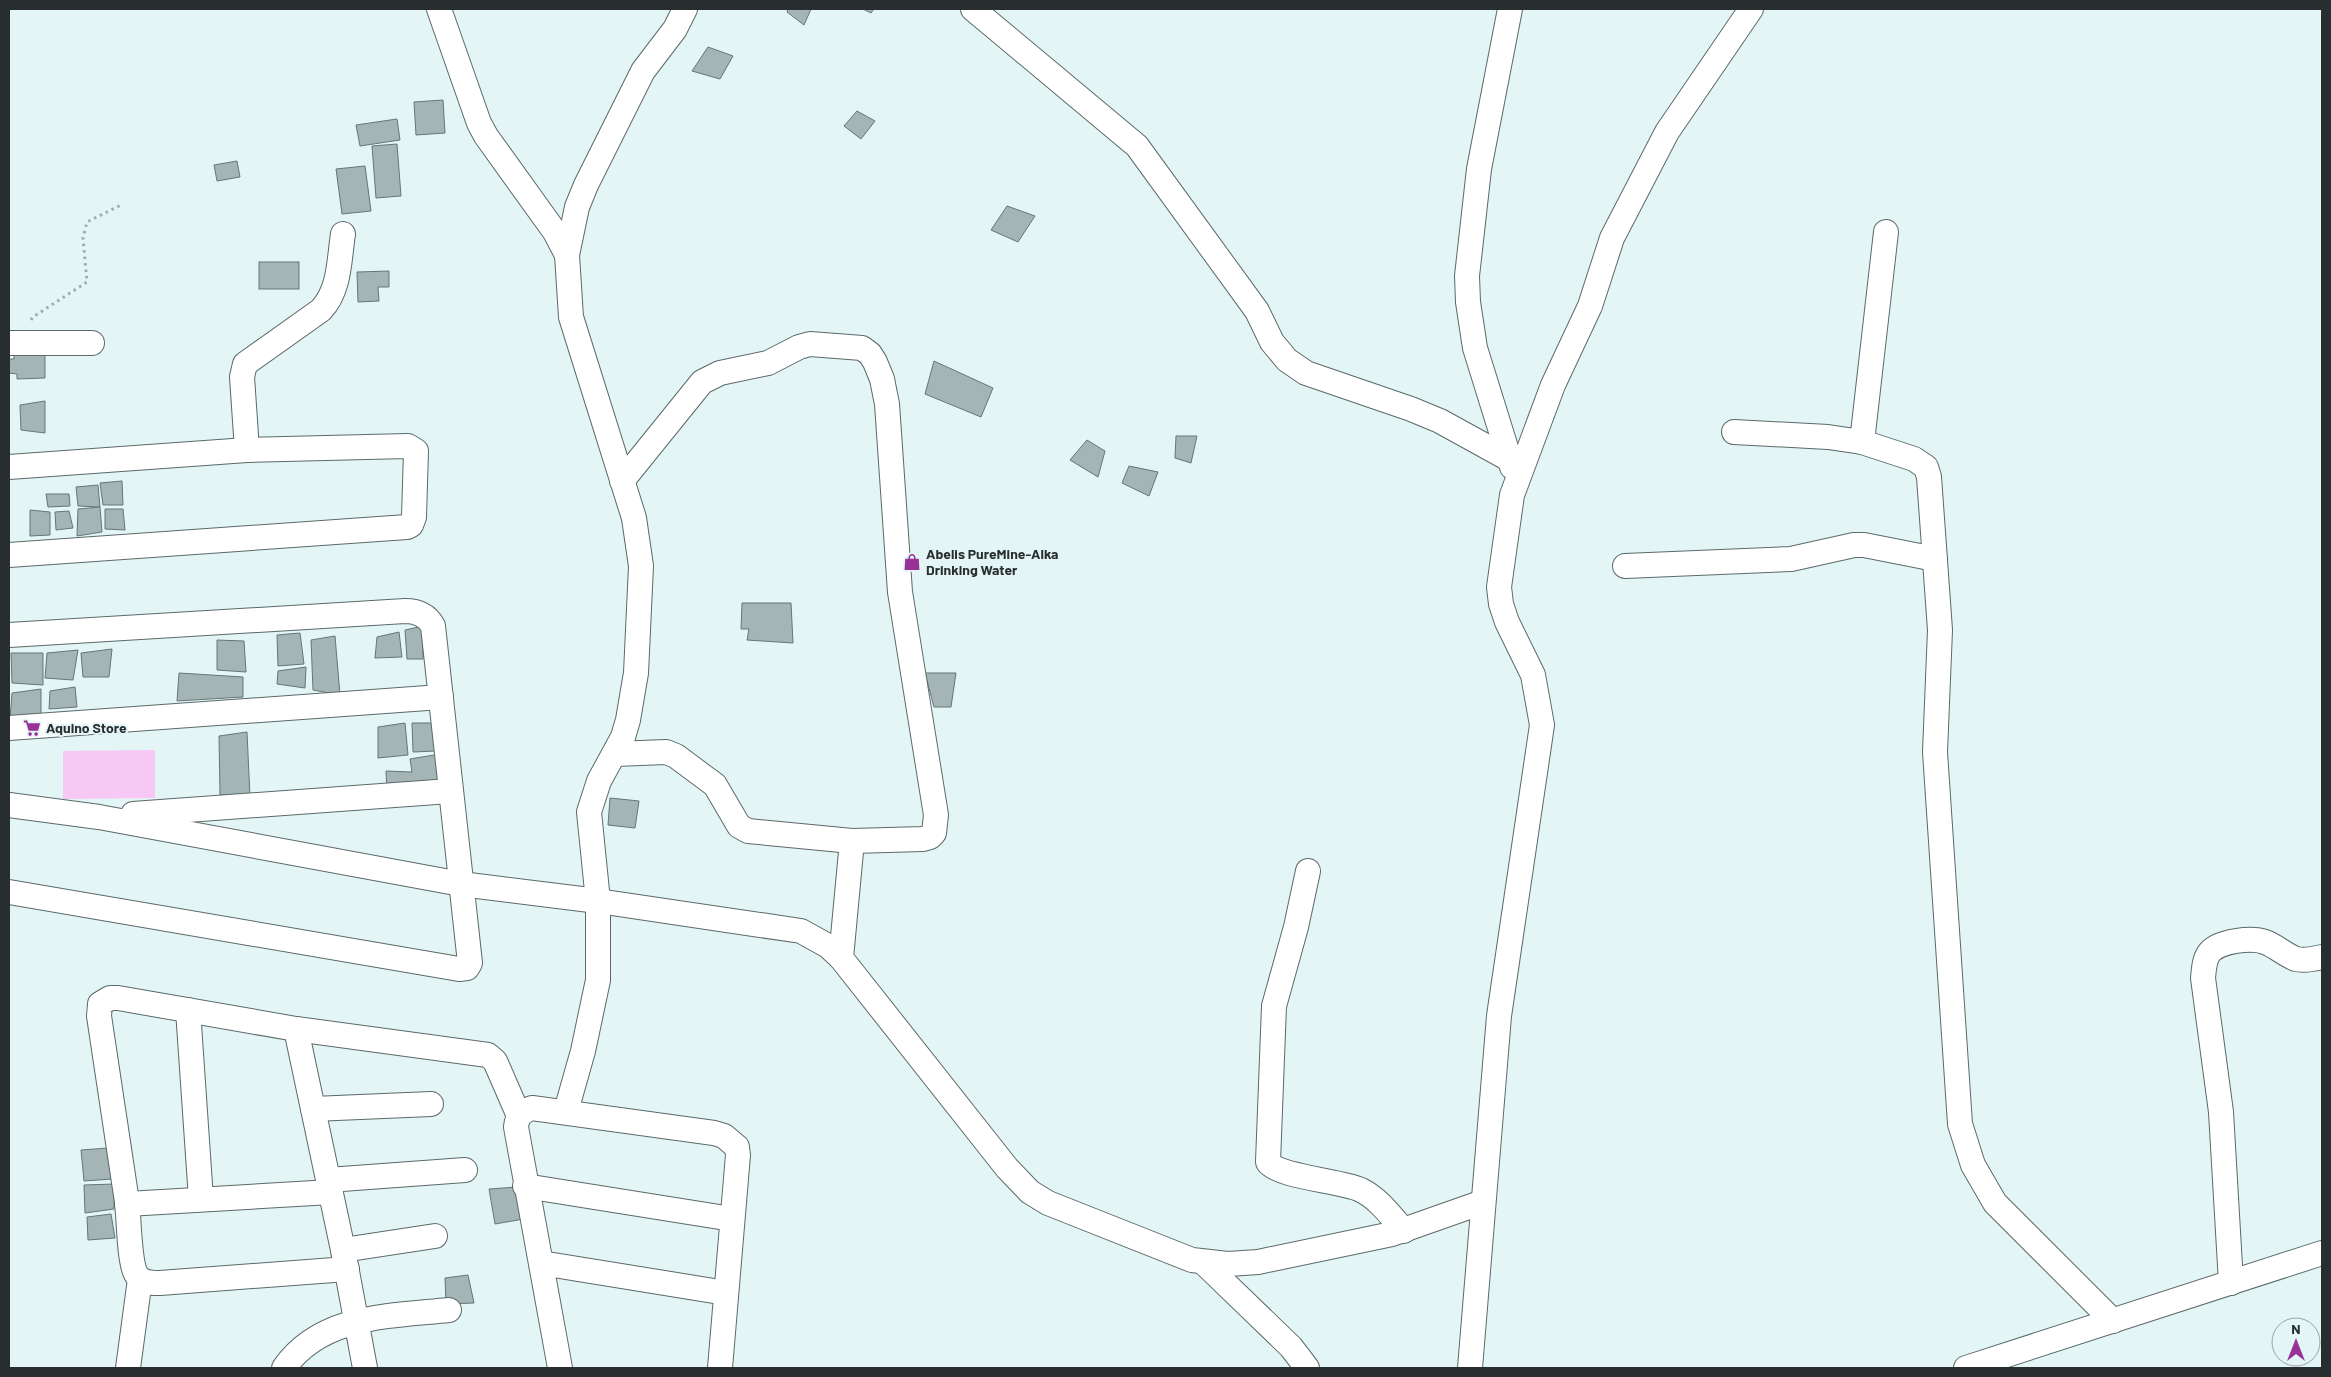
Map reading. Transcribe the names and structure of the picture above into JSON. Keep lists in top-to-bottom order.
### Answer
{
  "places": {
    "shop": ["Abelis PureMine-Alka Drinking Water"],
    "supermarket": ["Aquino Store"]
  },
  "north": "top"
}
